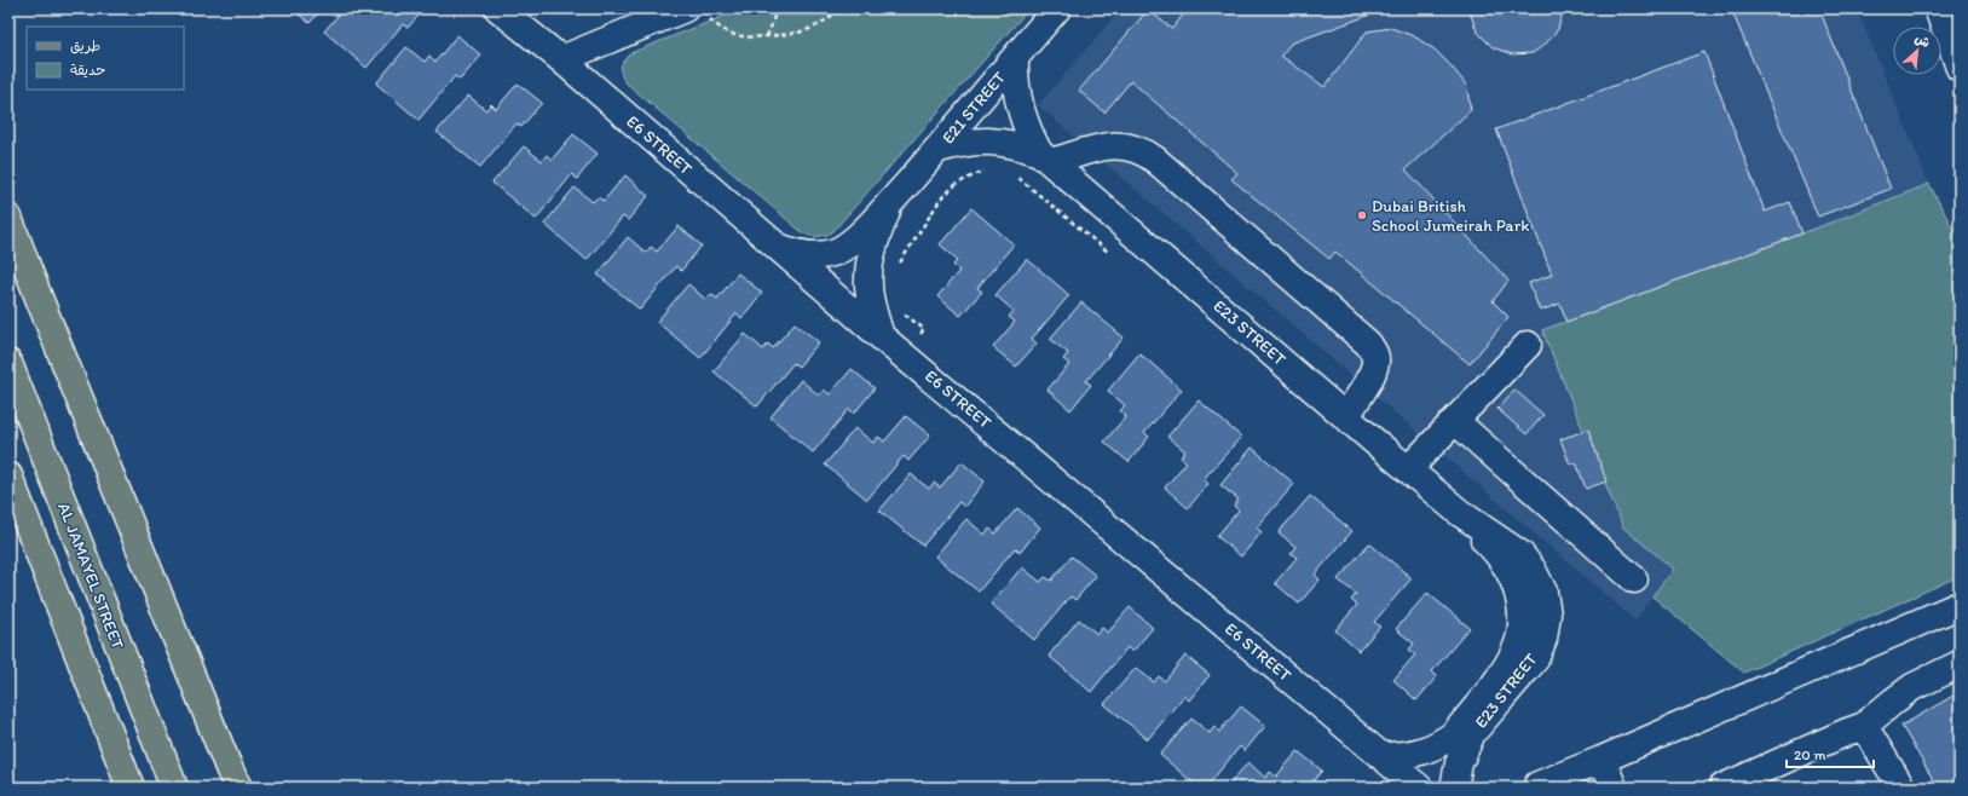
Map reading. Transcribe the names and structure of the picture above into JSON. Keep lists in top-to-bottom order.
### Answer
{
  "streets": {
    "main road": ["AL JAMAYEL STREET"],
    "street": ["E21 STREET", "E6 STREET", "E23 STREET"]
  },
  "crossings": [
    ["E21 STREET", "E6 STREET"],
    ["E21 STREET", "E23 STREET"],
    ["E6 STREET", "E23 STREET"]
  ],
  "places": ["Dubai British School Jumeirah Park"],
  "legend": ["طريق", "حديقة"],
  "scale_bar": "20 m",
  "north": "top right"
}
